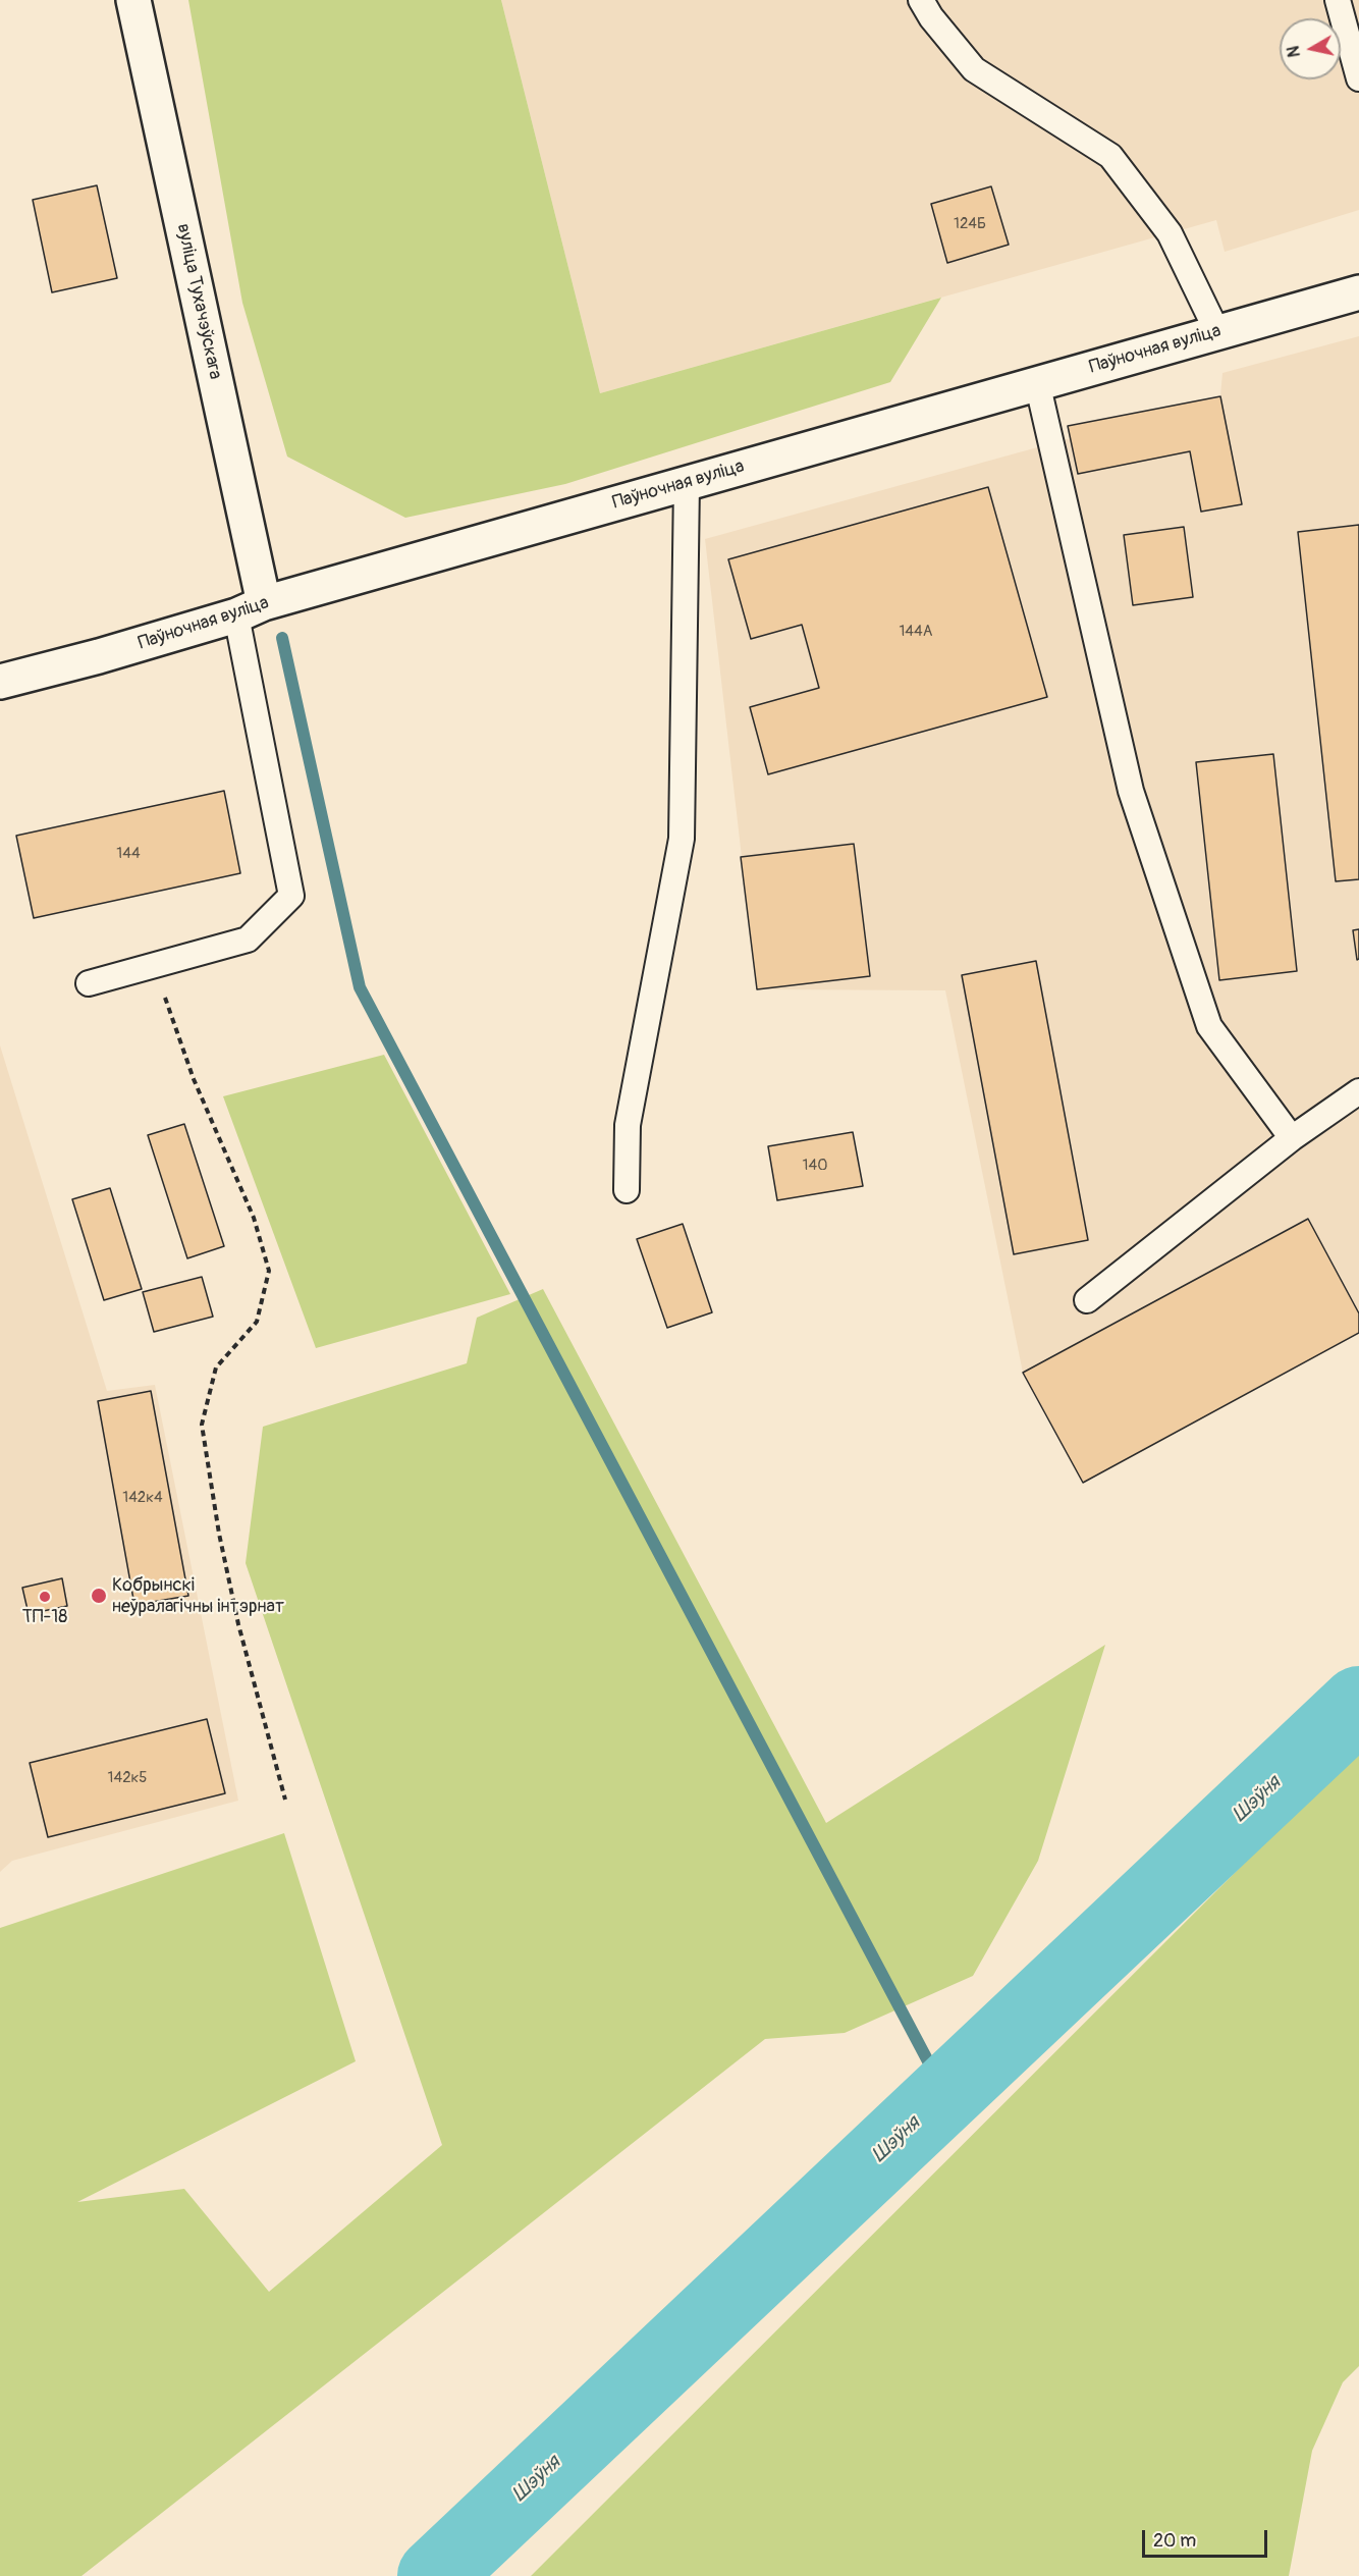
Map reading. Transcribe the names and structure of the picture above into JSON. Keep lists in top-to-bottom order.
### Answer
{
  "streets": {
    "street": ["вуліца Тухачэўскага", "Паўночная вуліца"]
  },
  "crossings": [
    ["вуліца Тухачэўскага", "Паўночная вуліца"]
  ],
  "water": ["Шэўня"],
  "places": ["Кобрынскі неўралагічны інтэрнат", "ТП-18"],
  "house_numbers": [
    "124Б",
    "144А",
    "144",
    "140",
    "142к4",
    "142к5"
  ],
  "scale_bar": "20 m",
  "north": "left"
}
